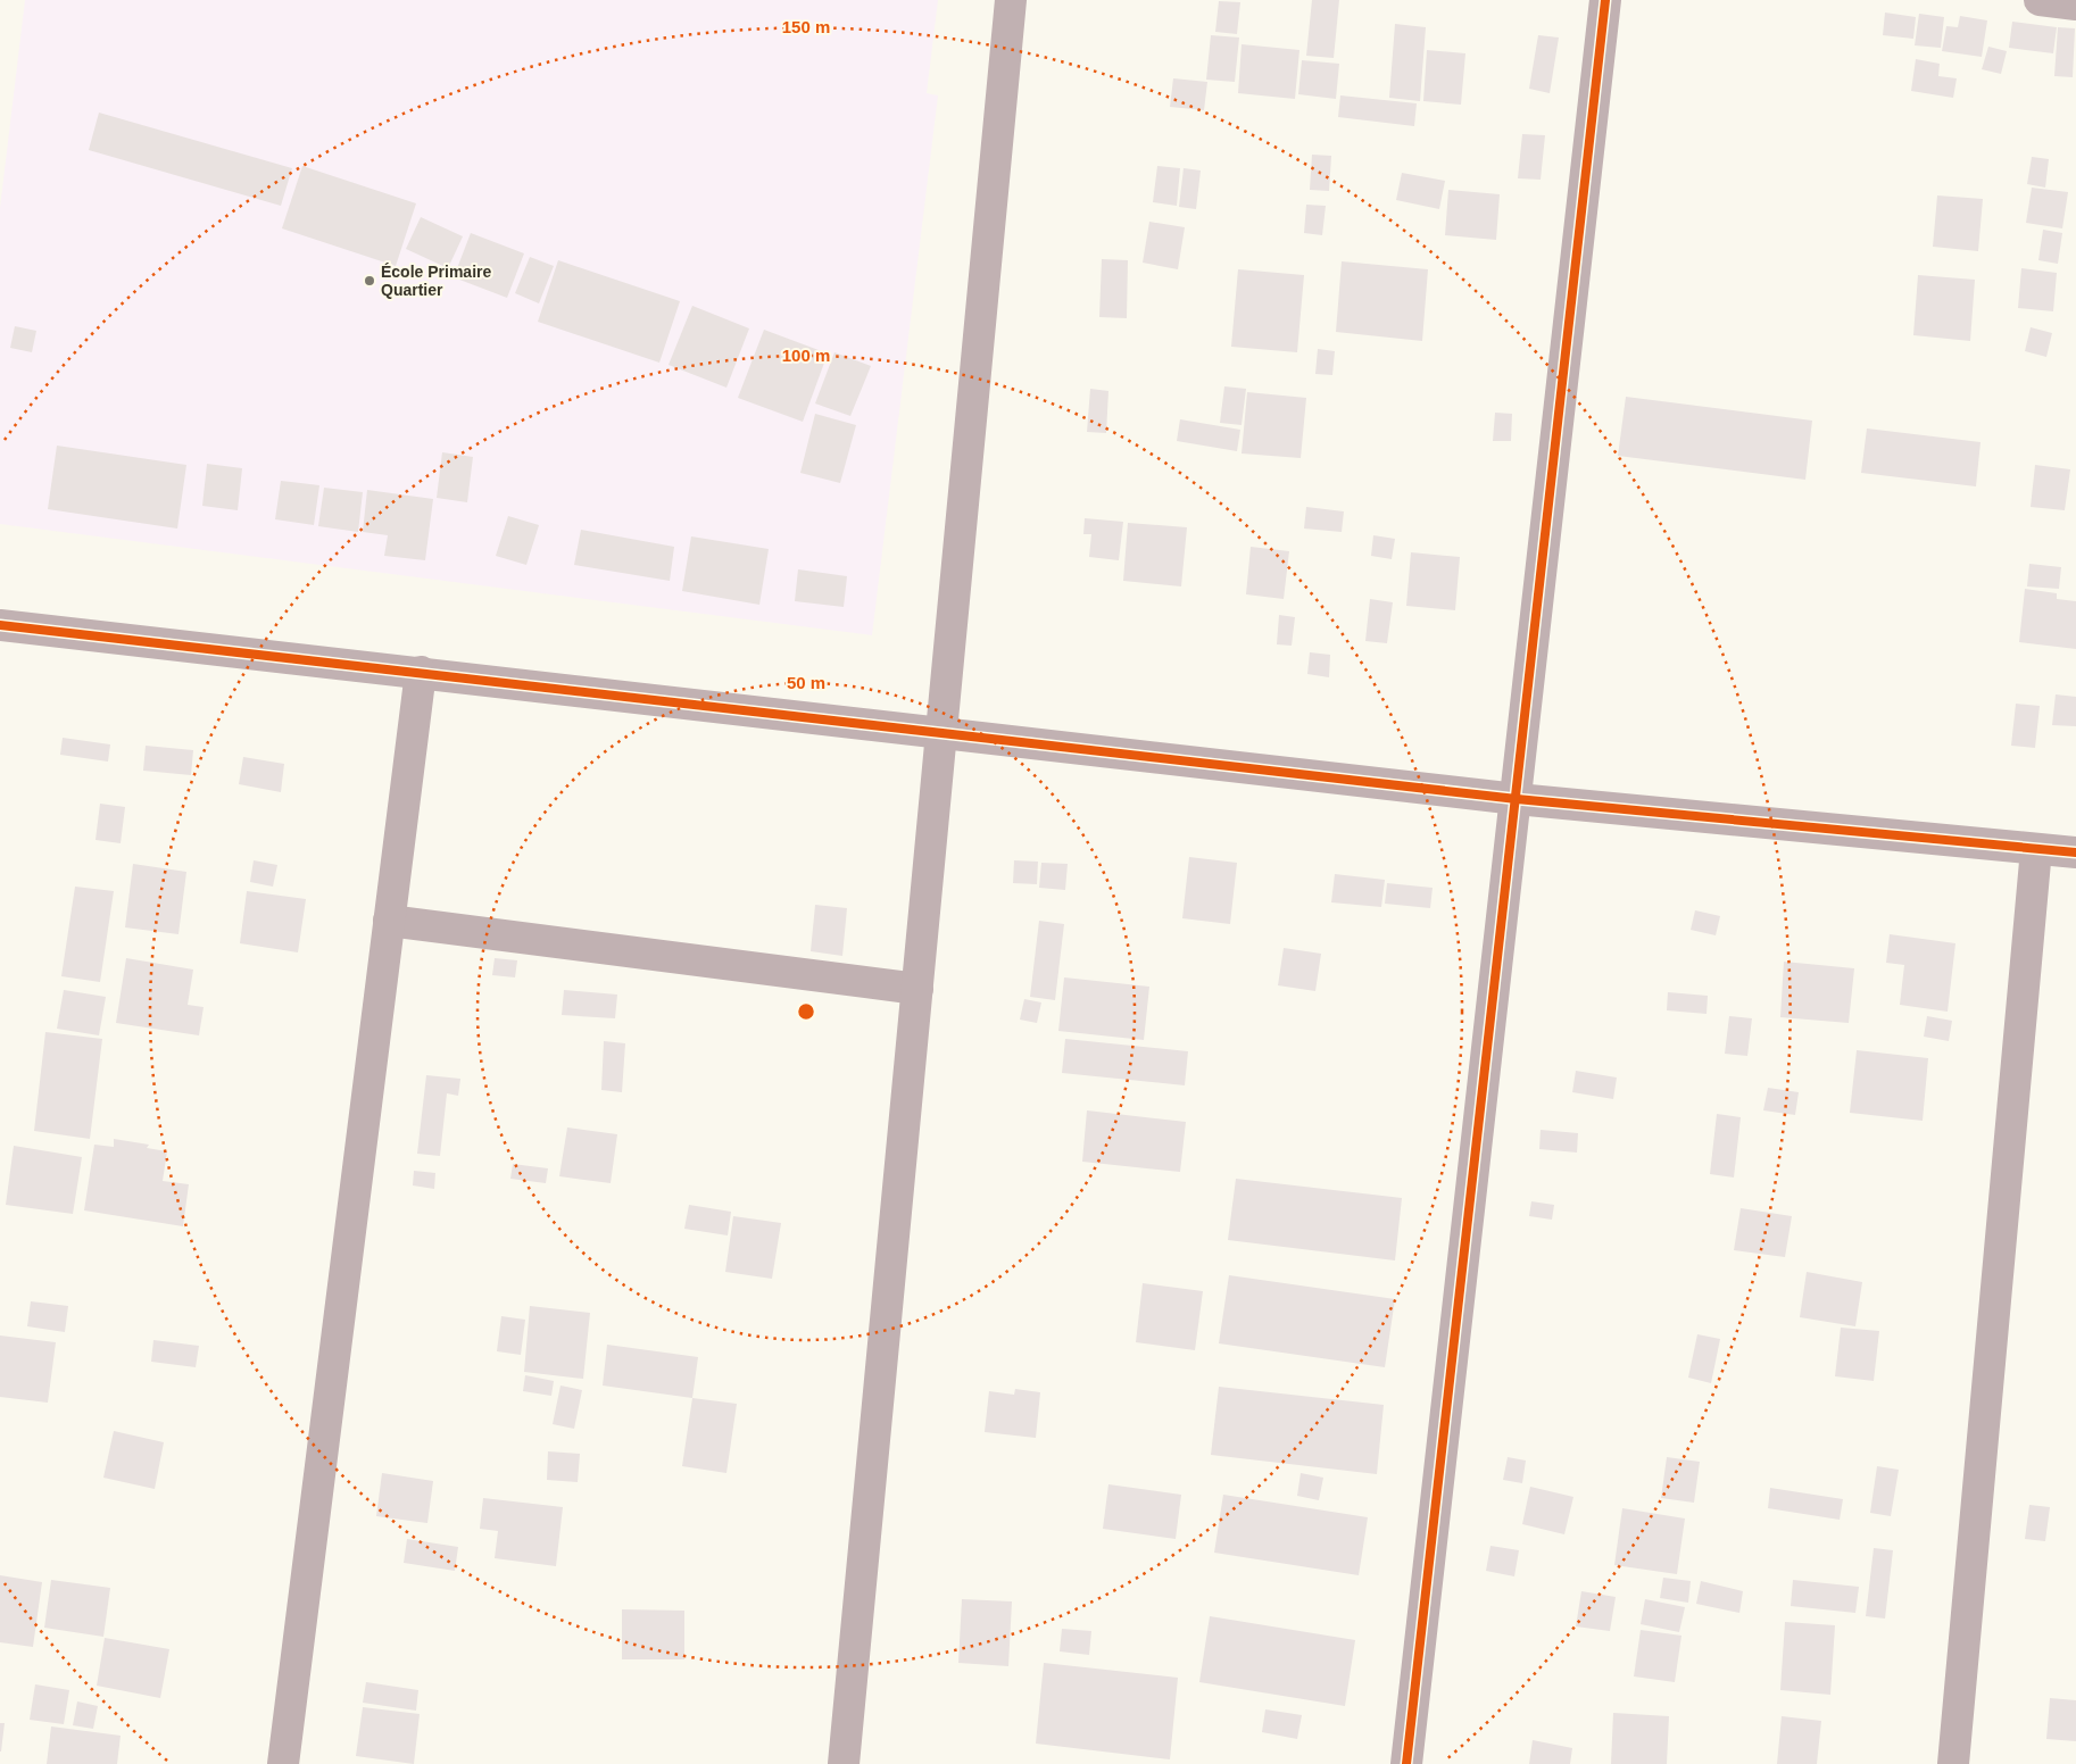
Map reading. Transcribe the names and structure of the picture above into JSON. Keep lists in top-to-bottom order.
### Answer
{
  "places": ["École Primaire Quartier"],
  "rings": ["150 m", "100 m", "50 m"]
}
